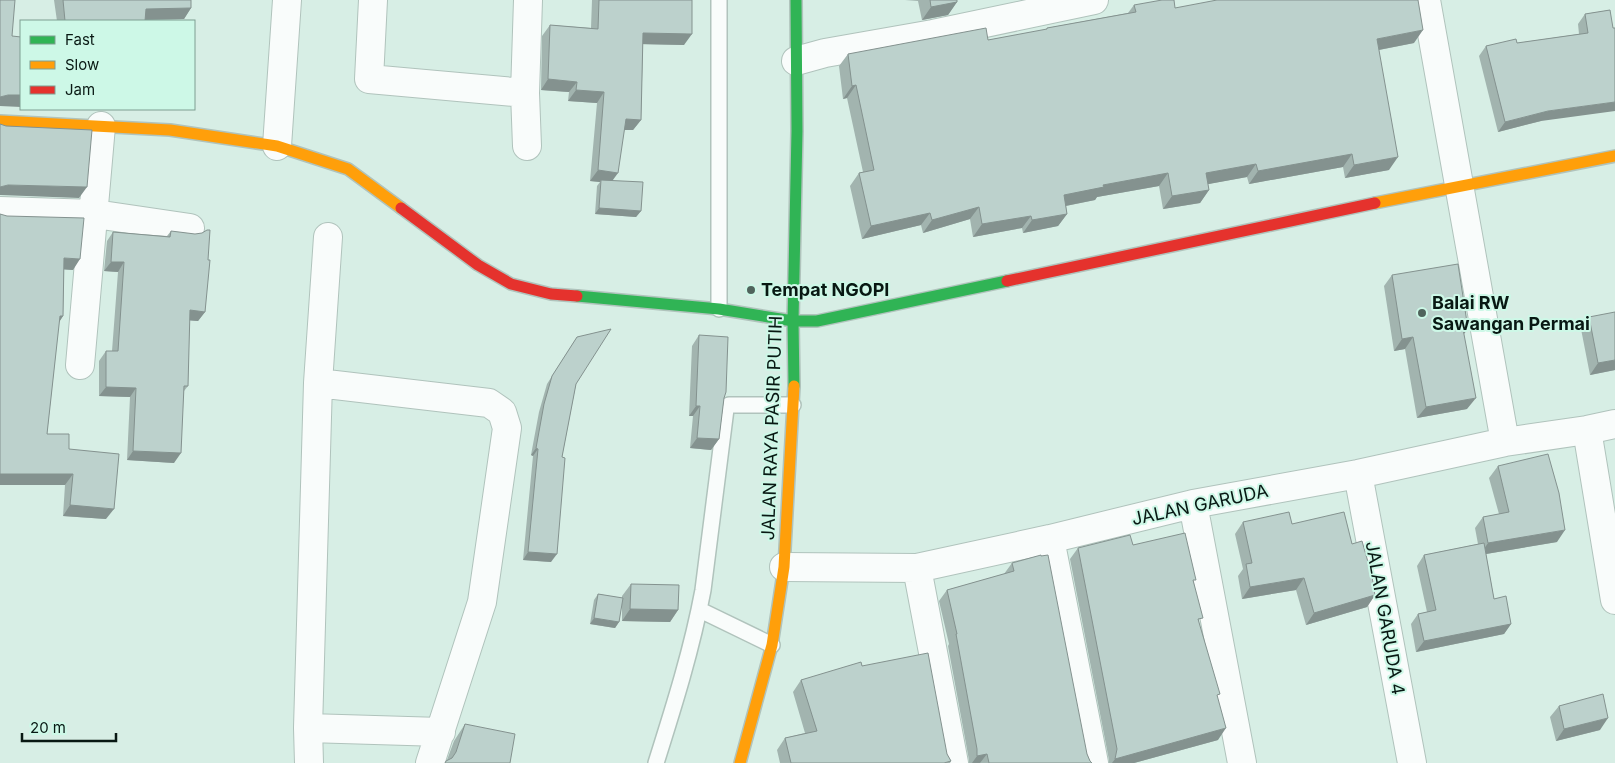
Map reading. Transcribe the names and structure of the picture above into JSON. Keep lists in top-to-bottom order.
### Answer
{
  "streets": {
    "street": ["JALAN RAYA PASIR PUTIH", "JALAN GARUDA", "JALAN GARUDA 4"]
  },
  "crossings": [
    ["JALAN RAYA PASIR PUTIH", "JALAN GARUDA"],
    ["JALAN GARUDA", "JALAN GARUDA 4"]
  ],
  "places": ["Tempat NGOPI", "Balai RW Sawangan Permai"],
  "legend": ["Fast", "Slow", "Jam"],
  "scale_bar": "20 m"
}
